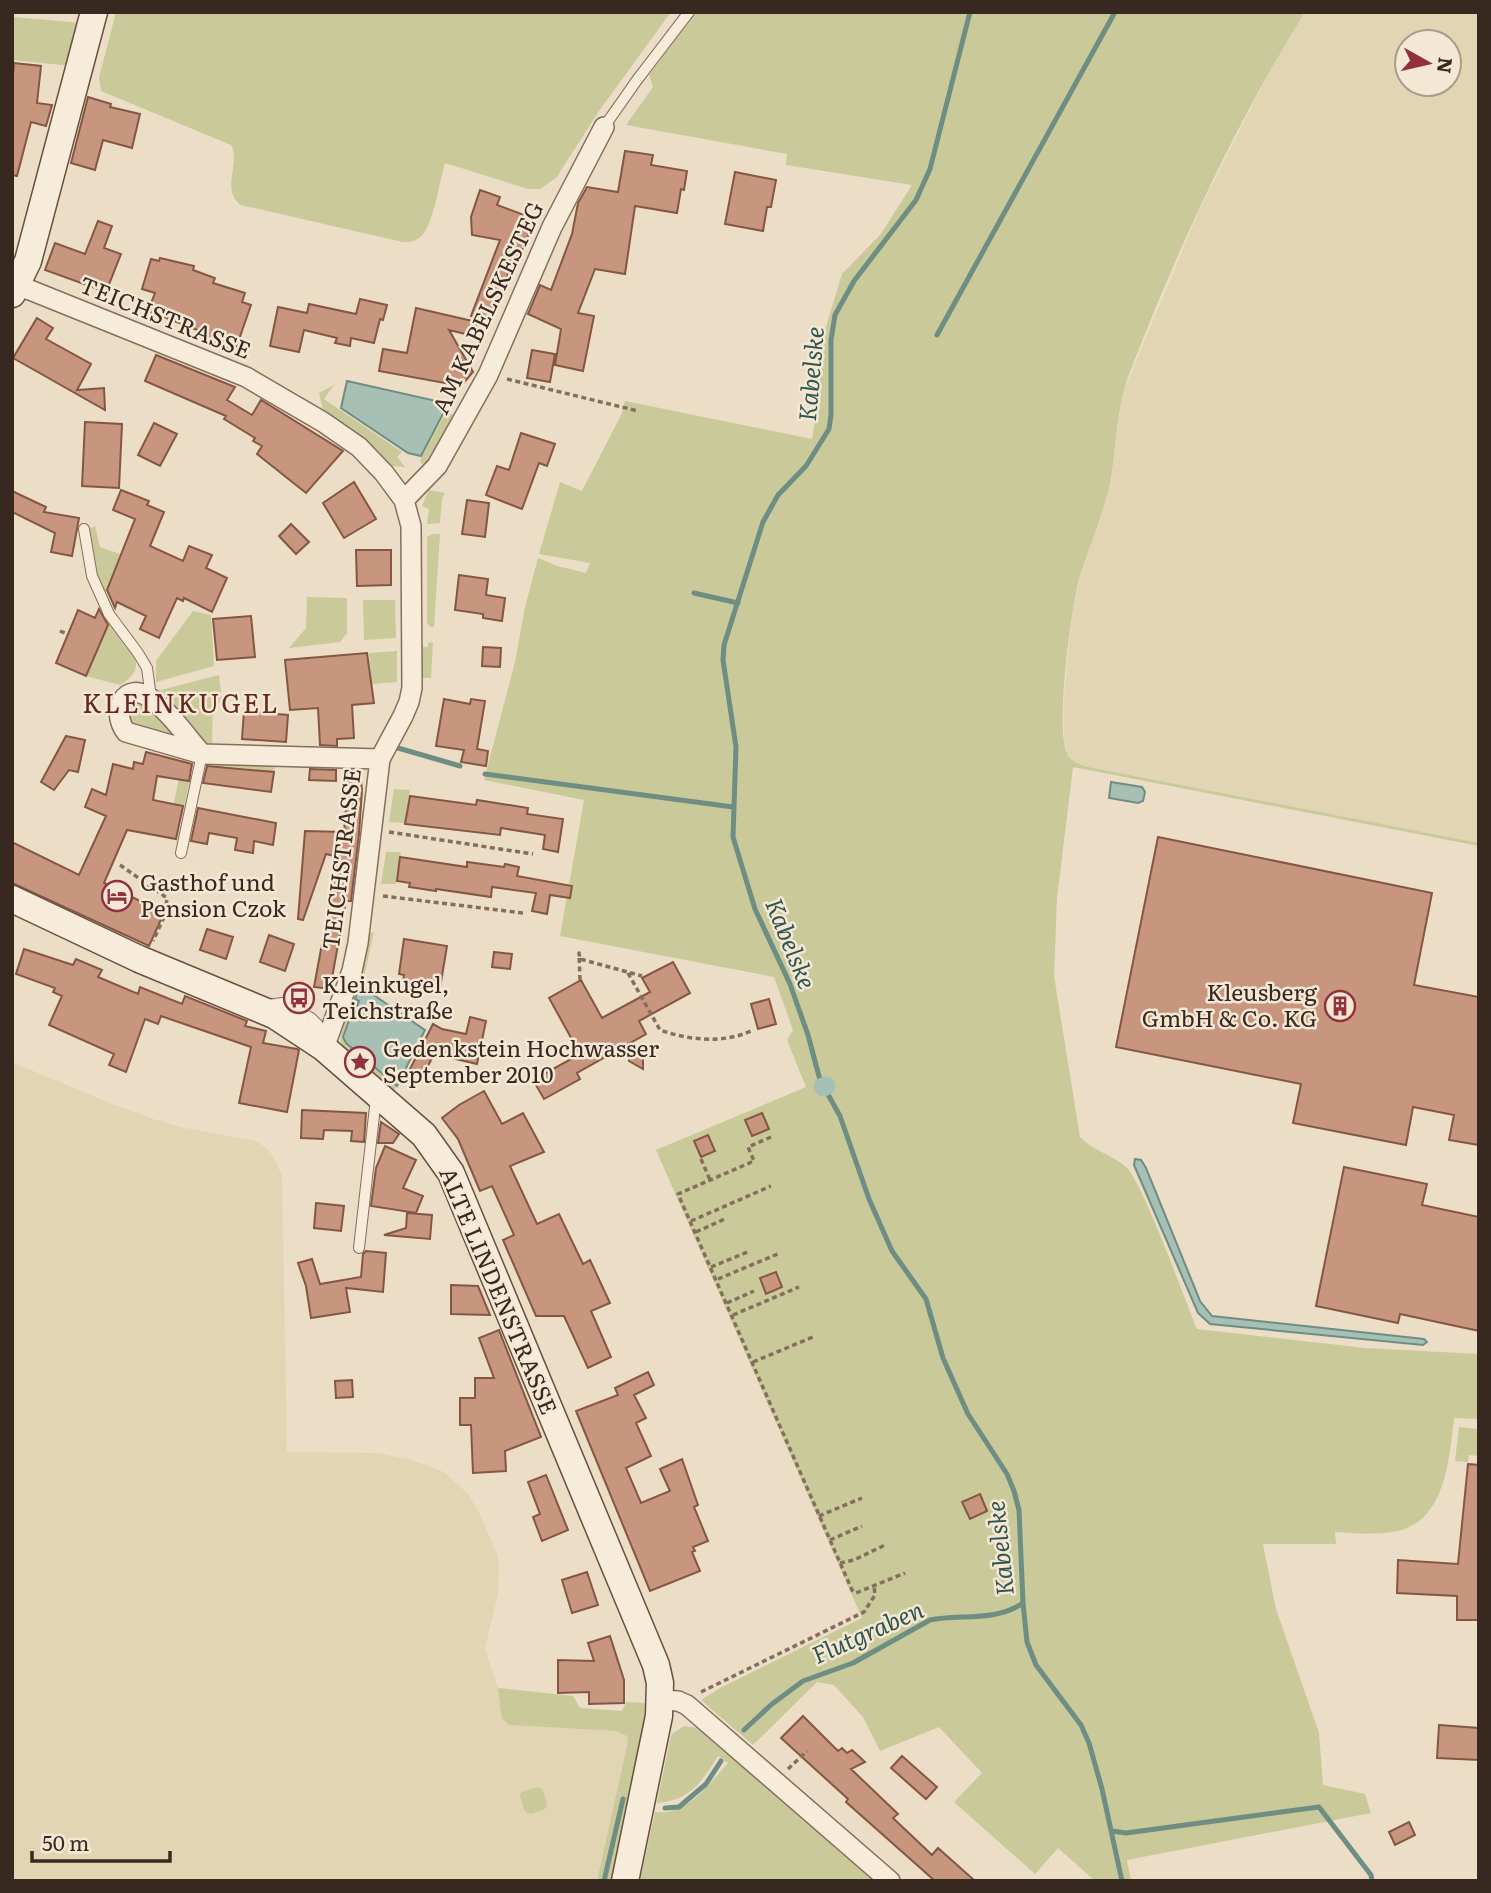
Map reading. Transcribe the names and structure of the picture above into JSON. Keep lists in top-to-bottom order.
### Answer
{
  "streets": {
    "street": ["AM KABELSKESTEG", "TEICHSTRASSE", "ALTE LINDENSTRASSE"]
  },
  "crossings": [
    ["AM KABELSKESTEG", "TEICHSTRASSE"],
    ["TEICHSTRASSE", "ALTE LINDENSTRASSE"]
  ],
  "districts": ["KLEINKUGEL"],
  "water": ["Kabelske", "Flutgraben"],
  "places": {
    "hotel": ["Gasthof und Pension Czok"],
    "bus stop": ["Kleinkugel, Teichstraße"],
    "building": ["Kleusberg GmbH & Co. KG"],
    "place": ["Gedenkstein Hochwasser September 2010"]
  },
  "scale_bar": "50 m",
  "north": "right"
}
